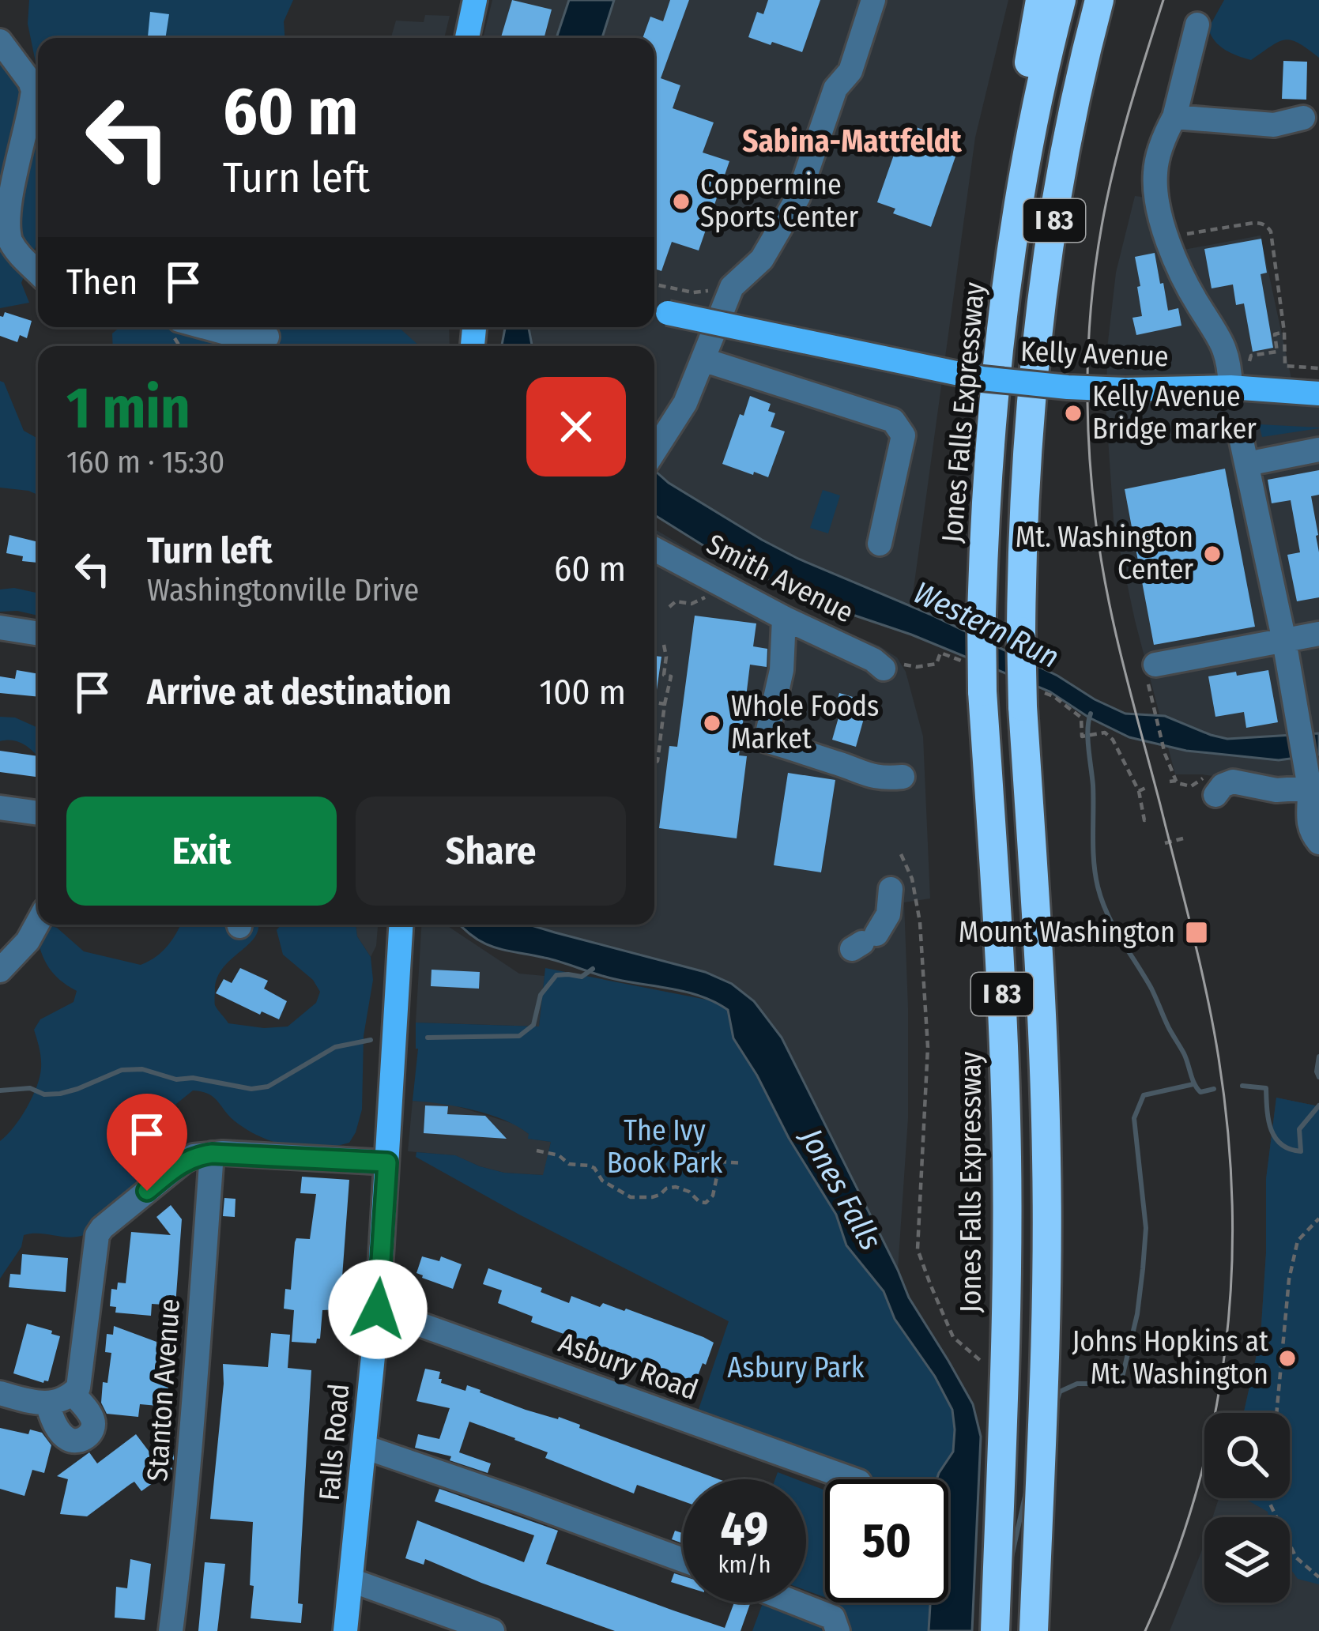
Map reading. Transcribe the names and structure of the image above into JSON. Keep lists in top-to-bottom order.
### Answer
{
  "streets": {
    "highway": ["I 83", "Jones Falls Expressway"],
    "main road": ["Kelly Avenue", "Falls Road"],
    "street": ["Smith Avenue", "Asbury Road", "Stanton Avenue"]
  },
  "crossings": [
    ["Asbury Road", "Falls Road"]
  ],
  "districts": ["Sabina-Mattfeldt"],
  "water": ["Western Run", "Jones Falls"],
  "parks": ["The Ivy Book Park", "Asbury Park"],
  "places": {
    "other": [
      "Coppermine Sports Center",
      "Kelly Avenue Bridge marker",
      "Mt. Washington Center",
      "Whole Foods Market",
      "Johns Hopkins at Mt. Washington"
    ],
    "transit": ["Mount Washington"]
  },
  "page": {
    "turn": ["60 m", "Turn left"],
    "then": "Then",
    "heading": ["1 min", "160 m · 15:30"],
    "list": [
      {
        "name": "Turn left",
        "note": "Washingtonville Drive",
        "value": "60 m"
      },
      {
        "name": "Arrive at destination",
        "value": "100 m"
      }
    ],
    "buttons": ["Exit", "Share"],
    "speed": "49 km/h",
    "limit": "50"
  }
}
